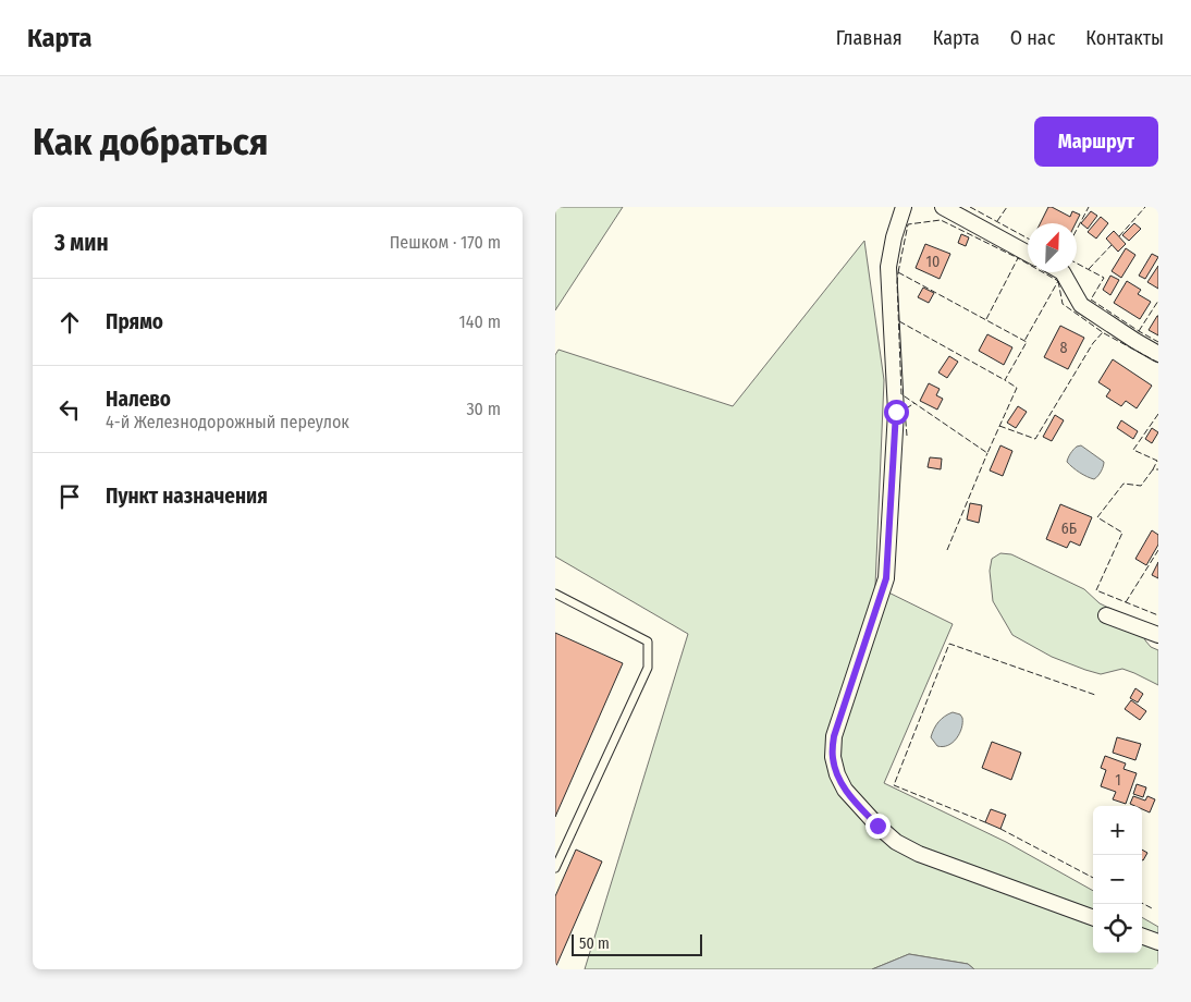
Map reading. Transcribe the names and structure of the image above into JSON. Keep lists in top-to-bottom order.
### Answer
{
  "house_numbers": [
    "10",
    "8",
    "6Б",
    "1"
  ],
  "scale_bar": "50 m",
  "north": "top right",
  "page": {
    "header": "Карта",
    "nav": [
      "Главная",
      "Карта",
      "О нас",
      "Контакты"
    ],
    "buttons": "Маршрут",
    "title": "Как добраться",
    "heading": ["3 мин", "Пешком · 170 m"],
    "list": [
      ["Прямо", "140 m"],
      ["Налево", "4-й Железнодорожный переулок", "30 m"],
      "Пункт назначения"
    ],
    "map_buttons": ["+", "−"],
    "scale": "50 m"
  }
}
